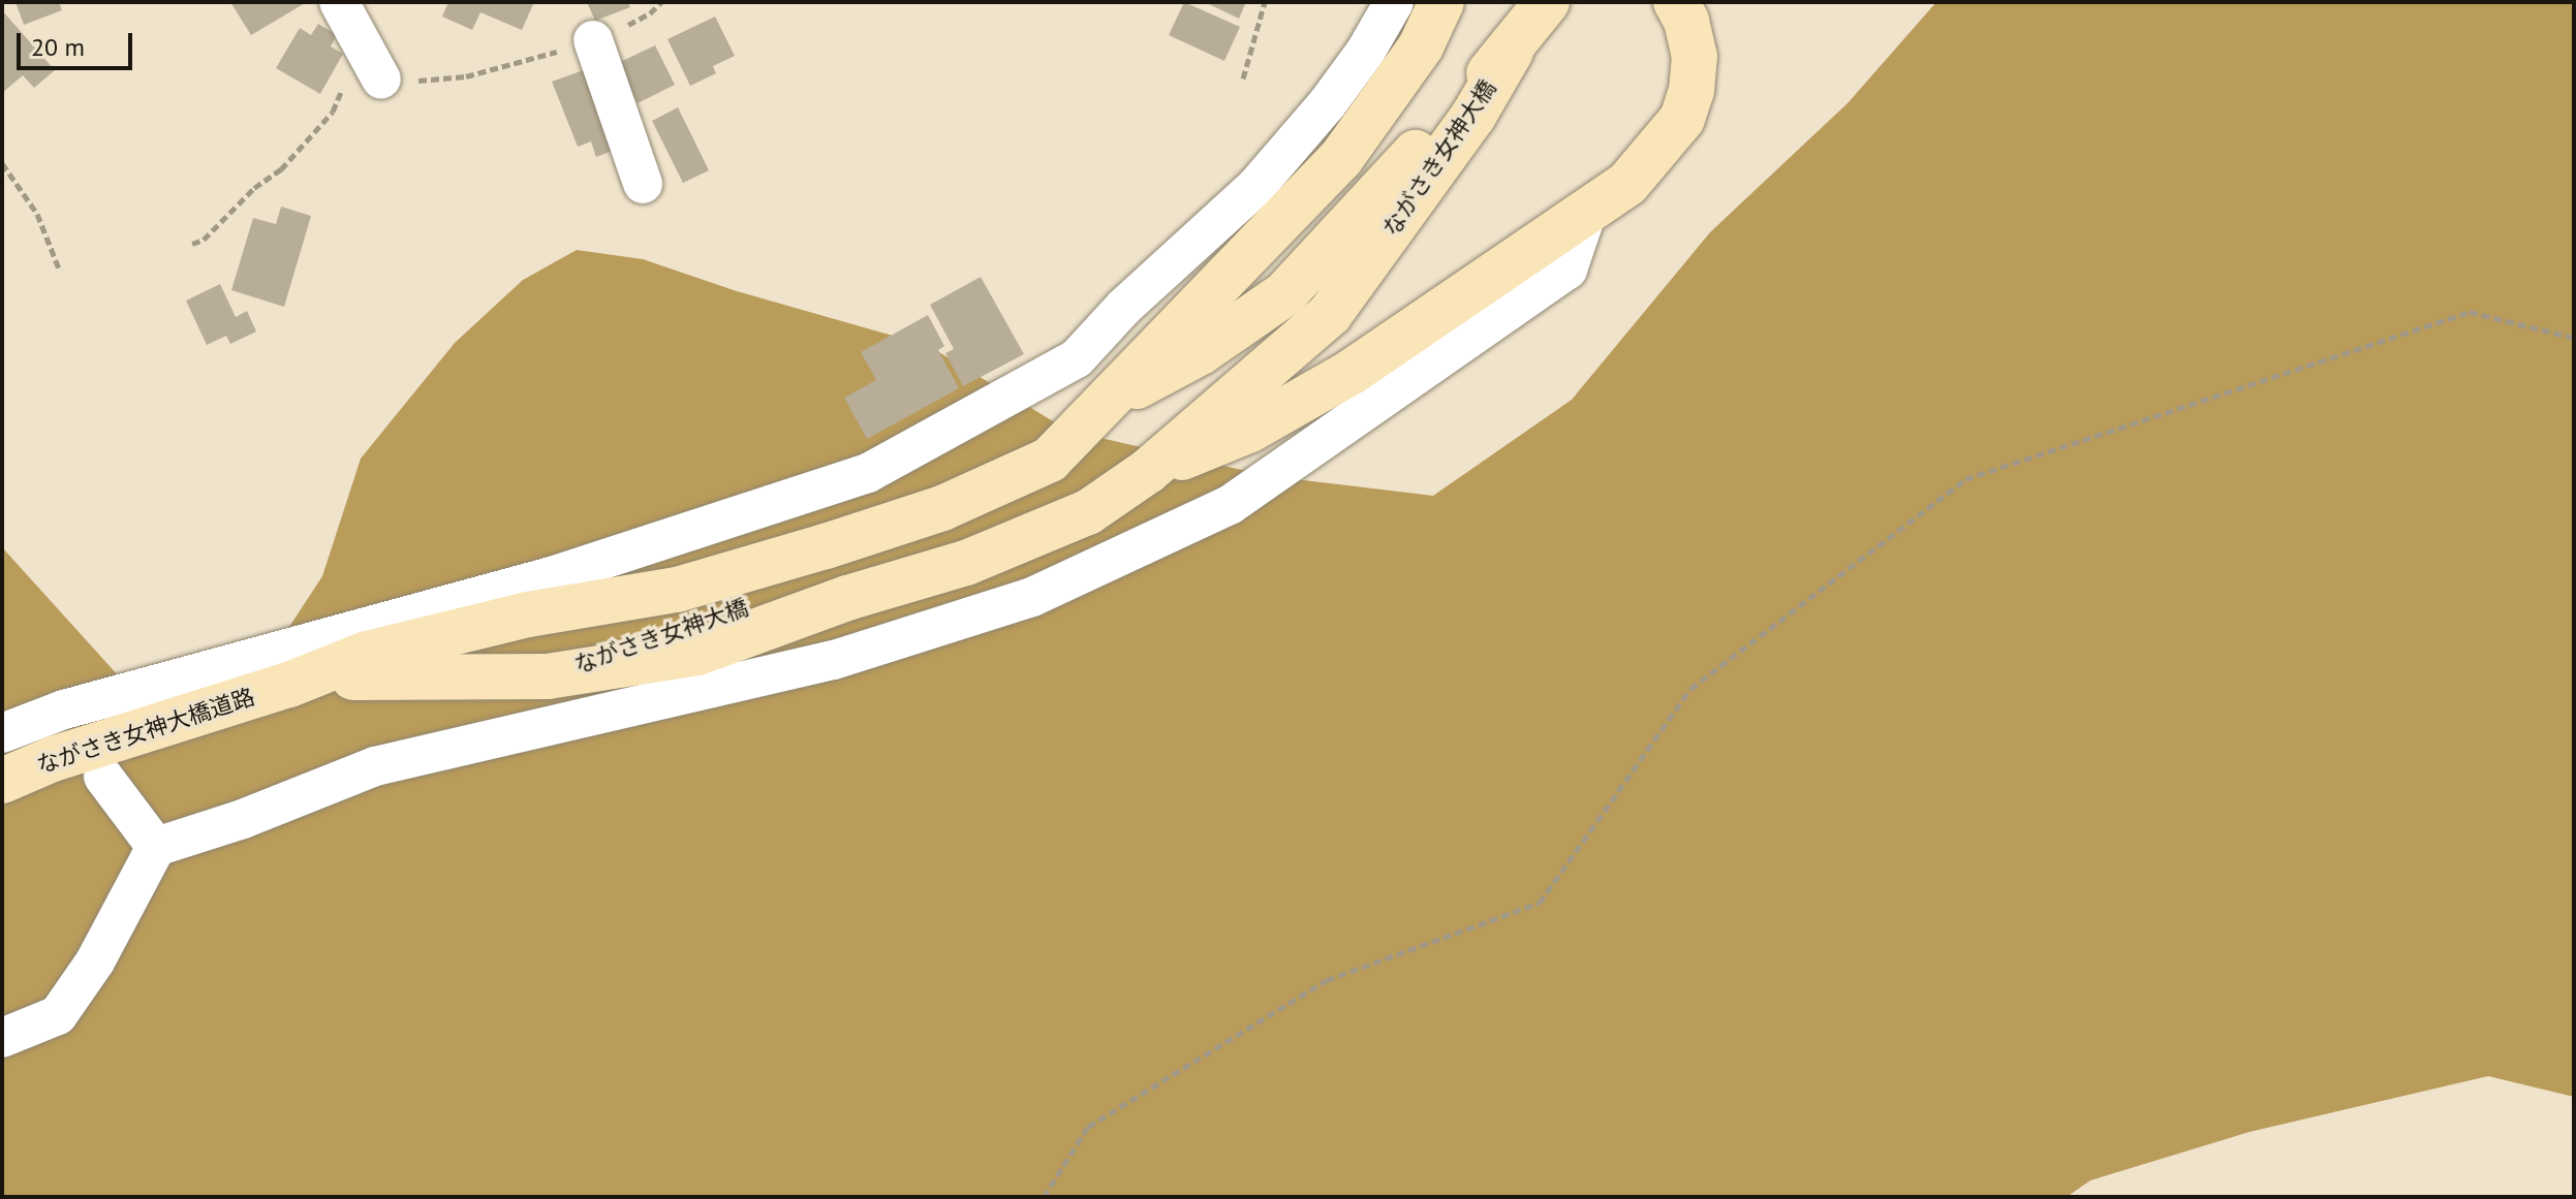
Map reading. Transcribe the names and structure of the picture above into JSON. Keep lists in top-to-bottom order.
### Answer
{
  "streets": {
    "main road": ["ながさき女神大橋", "ながさき女神大橋道路"]
  },
  "crossings": [
    ["ながさき女神大橋", "ながさき女神大橋道路"]
  ],
  "scale_bar": "20 m"
}
